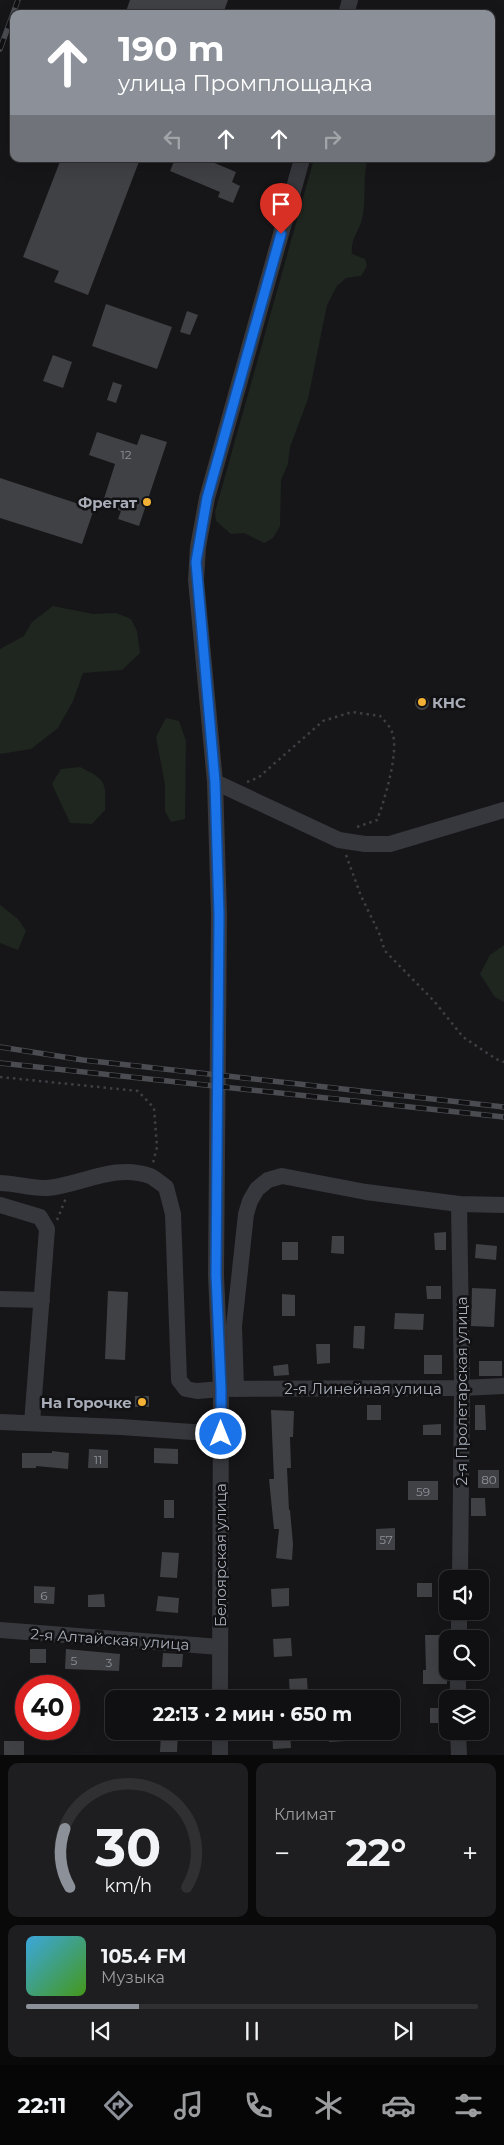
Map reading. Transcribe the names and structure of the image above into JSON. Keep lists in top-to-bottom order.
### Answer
{
  "streets": {
    "street": [
      "2-я Линейная улица",
      "2-я Пролетарская улица",
      "Белоярская улица",
      "2-я Алтайская улица"
    ]
  },
  "crossings": [
    ["2-я Линейная улица", "2-я Пролетарская улица"],
    ["2-я Линейная улица", "Белоярская улица"],
    ["Белоярская улица", "2-я Алтайская улица"]
  ],
  "places": ["Фрегат", "КНС", "На Горочке"],
  "house_numbers": [
    "12",
    "11",
    "80",
    "59",
    "57",
    "6",
    "5",
    "3"
  ],
  "page": {
    "turn": ["190 m", "улица Промплощадка"],
    "limit": "40",
    "trip": "22:13 · 2 мин · 650 m",
    "tile": "Климат",
    "heat": ["−", "22°", "+"],
    "song": ["105.4 FM", "Музыка"],
    "tabs": "22:11",
    "gauge": ["30", "km/h"]
  }
}
